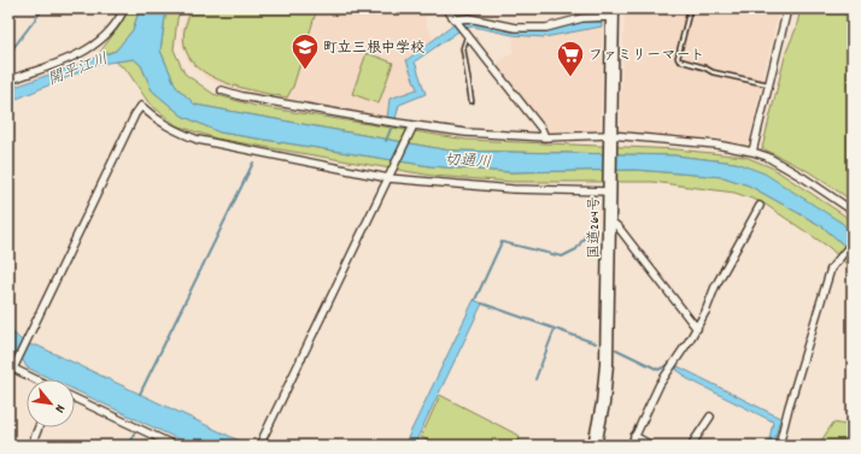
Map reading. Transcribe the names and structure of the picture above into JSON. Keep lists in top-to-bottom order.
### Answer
{
  "streets": {
    "highway": ["国道264号"]
  },
  "water": ["開平江川", "切通川"],
  "places": {
    "school or university": ["町立三根中学校"],
    "supermarket": ["ファミリーマート"]
  },
  "north": "bottom right"
}
